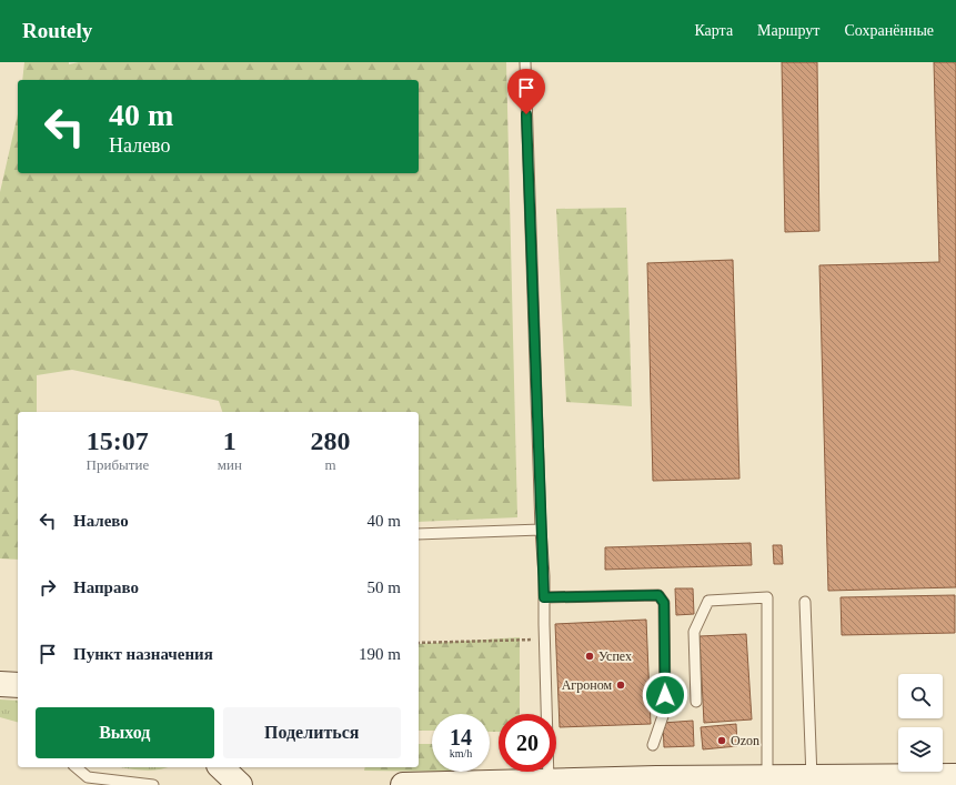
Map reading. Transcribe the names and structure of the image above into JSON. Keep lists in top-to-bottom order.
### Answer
{
  "places": ["Успех", "Агроном", "Ozon"],
  "page": {
    "header": "Routely",
    "nav": ["Карта", "Маршрут", "Сохранённые"],
    "turn": ["40 m", "Налево"],
    "eta": [
      "15:07",
      "Прибытие",
      "1",
      "мин",
      "280",
      "m"
    ],
    "list": [
      {
        "name": "Налево",
        "value": "40 m"
      },
      {
        "name": "Направо",
        "value": "50 m"
      },
      {
        "name": "Пункт назначения",
        "value": "190 m"
      }
    ],
    "buttons": ["Выход", "Поделиться"],
    "speed": "14 km/h",
    "limit": "20"
  }
}
